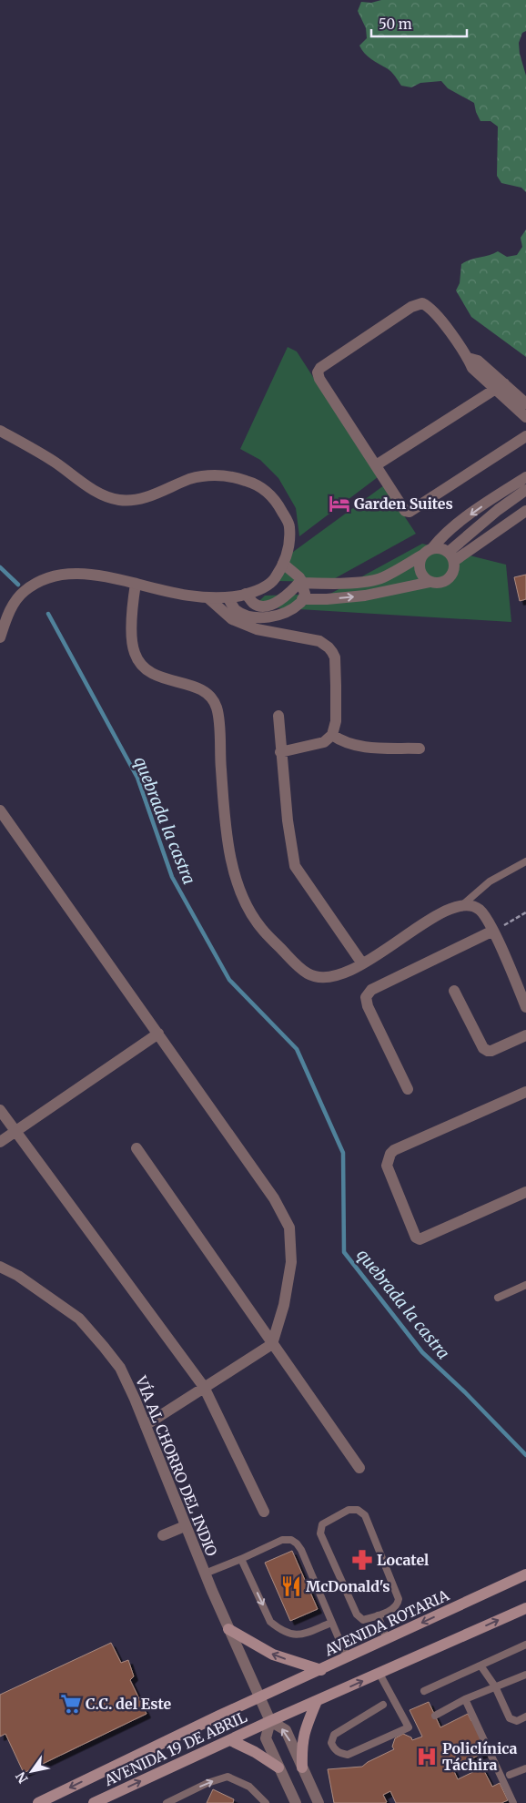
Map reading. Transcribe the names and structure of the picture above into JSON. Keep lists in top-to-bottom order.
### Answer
{
  "streets": {
    "main road": ["AVENIDA ROTARIA", "AVENIDA 19 DE ABRIL"],
    "street": ["VÍA AL CHORRO DEL INDIO"]
  },
  "crossings": [
    ["VÍA AL CHORRO DEL INDIO", "AVENIDA ROTARIA"],
    ["VÍA AL CHORRO DEL INDIO", "AVENIDA 19 DE ABRIL"],
    ["AVENIDA ROTARIA", "AVENIDA 19 DE ABRIL"]
  ],
  "water": ["quebrada la castra"],
  "places": {
    "hotel": ["Garden Suites"],
    "pharmacy": ["Locatel"],
    "restaurant": ["McDonald's"],
    "supermarket": ["C.C. del Este"],
    "hospital": ["Policlínica Táchira"]
  },
  "scale_bar": "50 m",
  "north": "bottom left"
}
